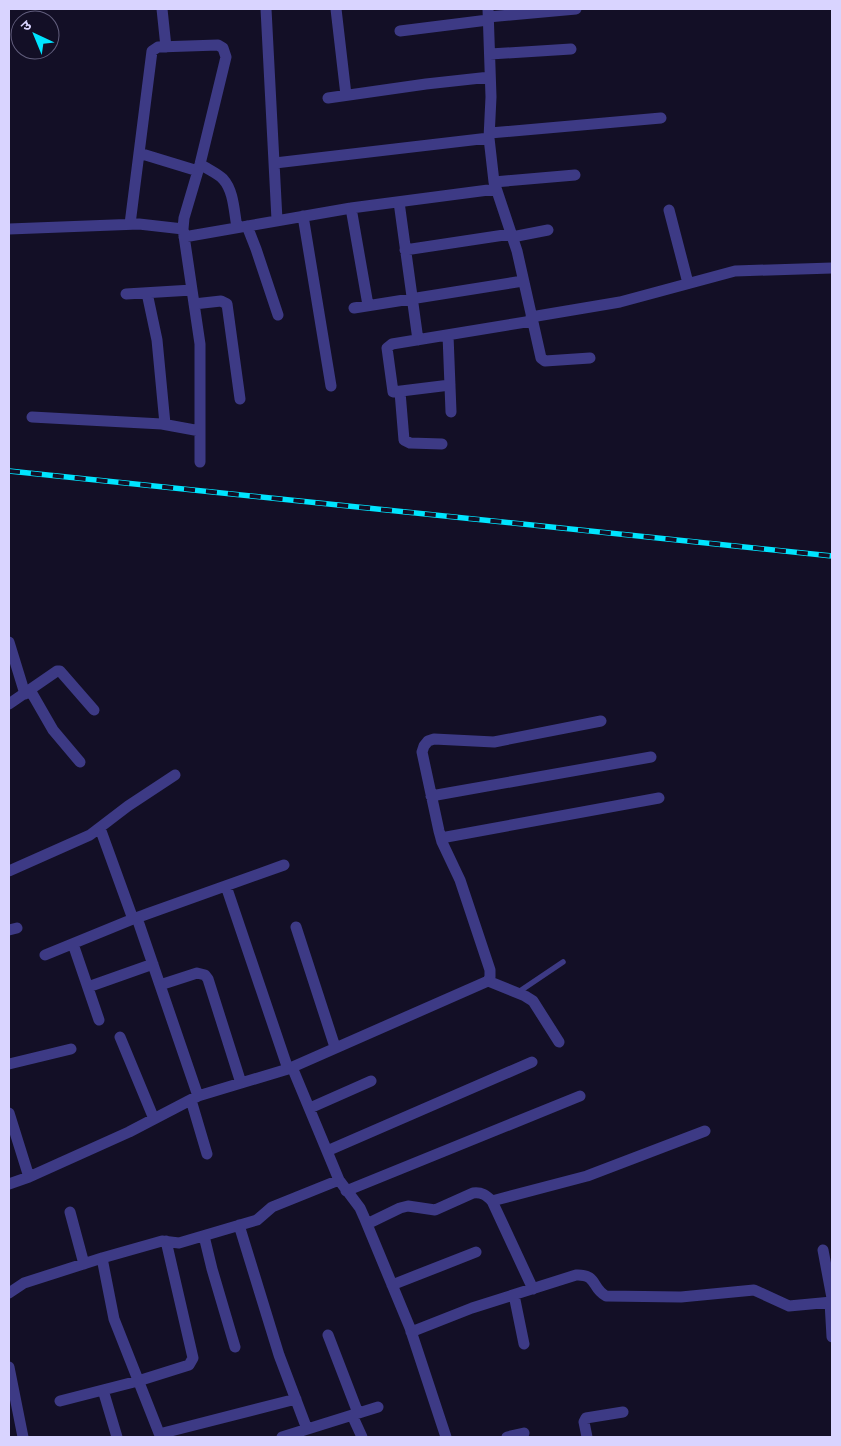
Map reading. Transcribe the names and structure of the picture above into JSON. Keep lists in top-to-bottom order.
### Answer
{
  "north": "top left"
}
